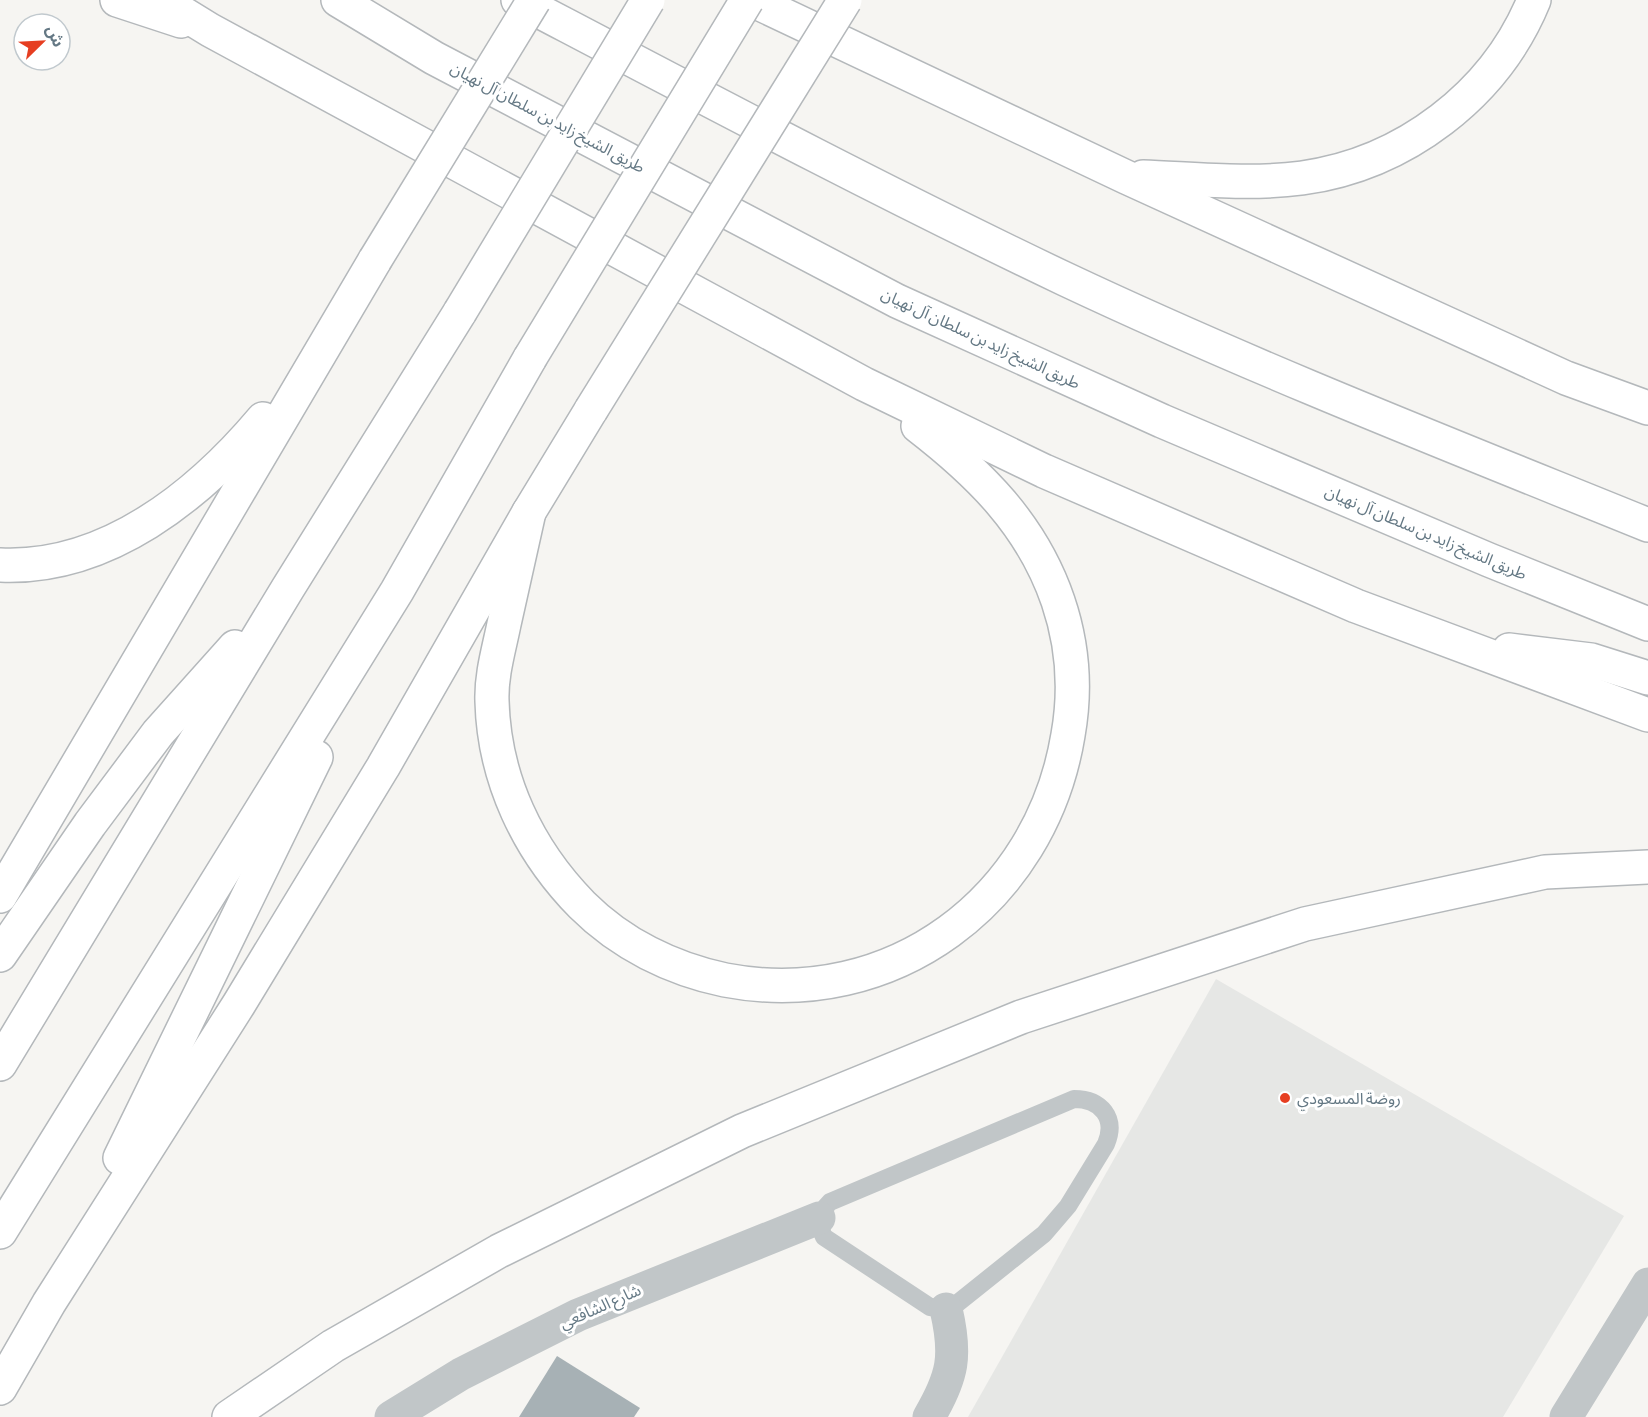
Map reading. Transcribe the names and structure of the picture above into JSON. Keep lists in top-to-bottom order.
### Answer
{
  "streets": {
    "highway": ["طريق الشيخ زايد بن سلطان آل نهيان"],
    "street": ["شارع الشافعي"]
  },
  "places": ["روضة المسعودي"],
  "north": "top right"
}
